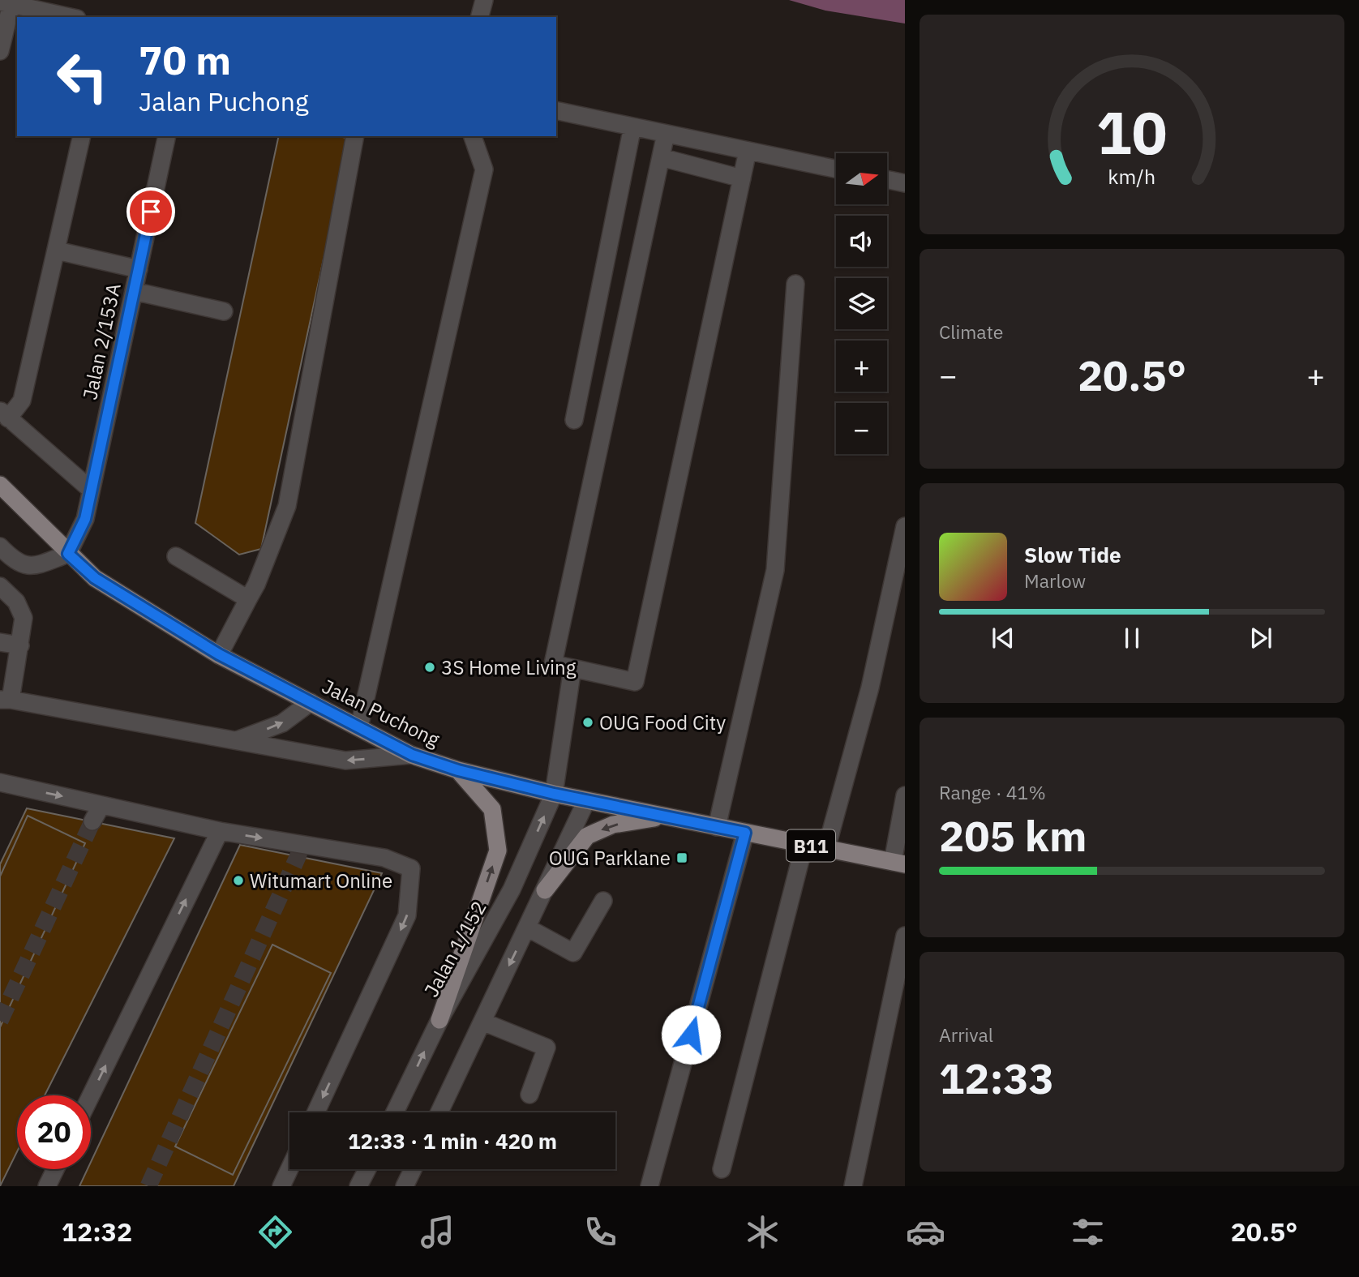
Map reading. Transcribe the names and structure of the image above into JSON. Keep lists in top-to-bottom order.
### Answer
{
  "streets": {
    "main road": ["Jalan Puchong", "B11"],
    "street": ["Jalan 2/153A", "Jalan 1/152"]
  },
  "crossings": [
    ["Jalan 2/153A", "Jalan Puchong"],
    ["Jalan Puchong", "Jalan 1/152"]
  ],
  "places": {
    "other": ["3S Home Living", "OUG Food City", "Witumart Online"],
    "transit": ["OUG Parklane"]
  },
  "north": "right",
  "page": {
    "turn": ["70 m", "Jalan Puchong"],
    "map_buttons": ["+", "−"],
    "tile": [
      "Climate",
      ["Range · 41%", "205 km"],
      ["Arrival", "12:33"]
    ],
    "heat": ["−", "20.5°", "+"],
    "song": ["Slow Tide", "Marlow"],
    "limit": "20",
    "trip": "12:33 · 1 min · 420 m",
    "tabs": ["12:32", "20.5°"],
    "gauge": ["10", "km/h"]
  }
}
